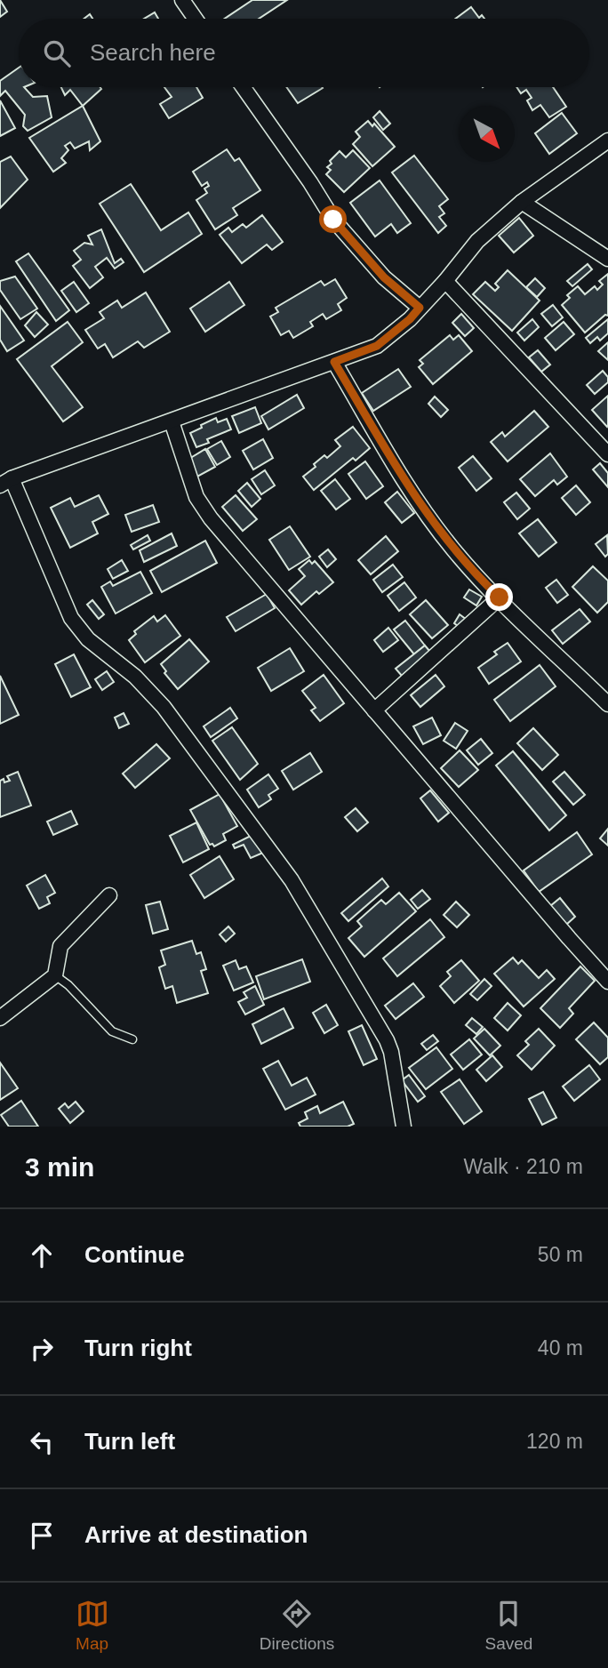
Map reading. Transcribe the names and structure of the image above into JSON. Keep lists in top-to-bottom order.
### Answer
{
  "north": "bottom right",
  "page": {
    "search": "Search here",
    "heading": ["3 min", "Walk · 210 m"],
    "list": [
      ["Continue", "50 m"],
      ["Turn right", "40 m"],
      ["Turn left", "120 m"],
      "Arrive at destination"
    ],
    "nav": ["Map", "Directions", "Saved"]
  }
}
